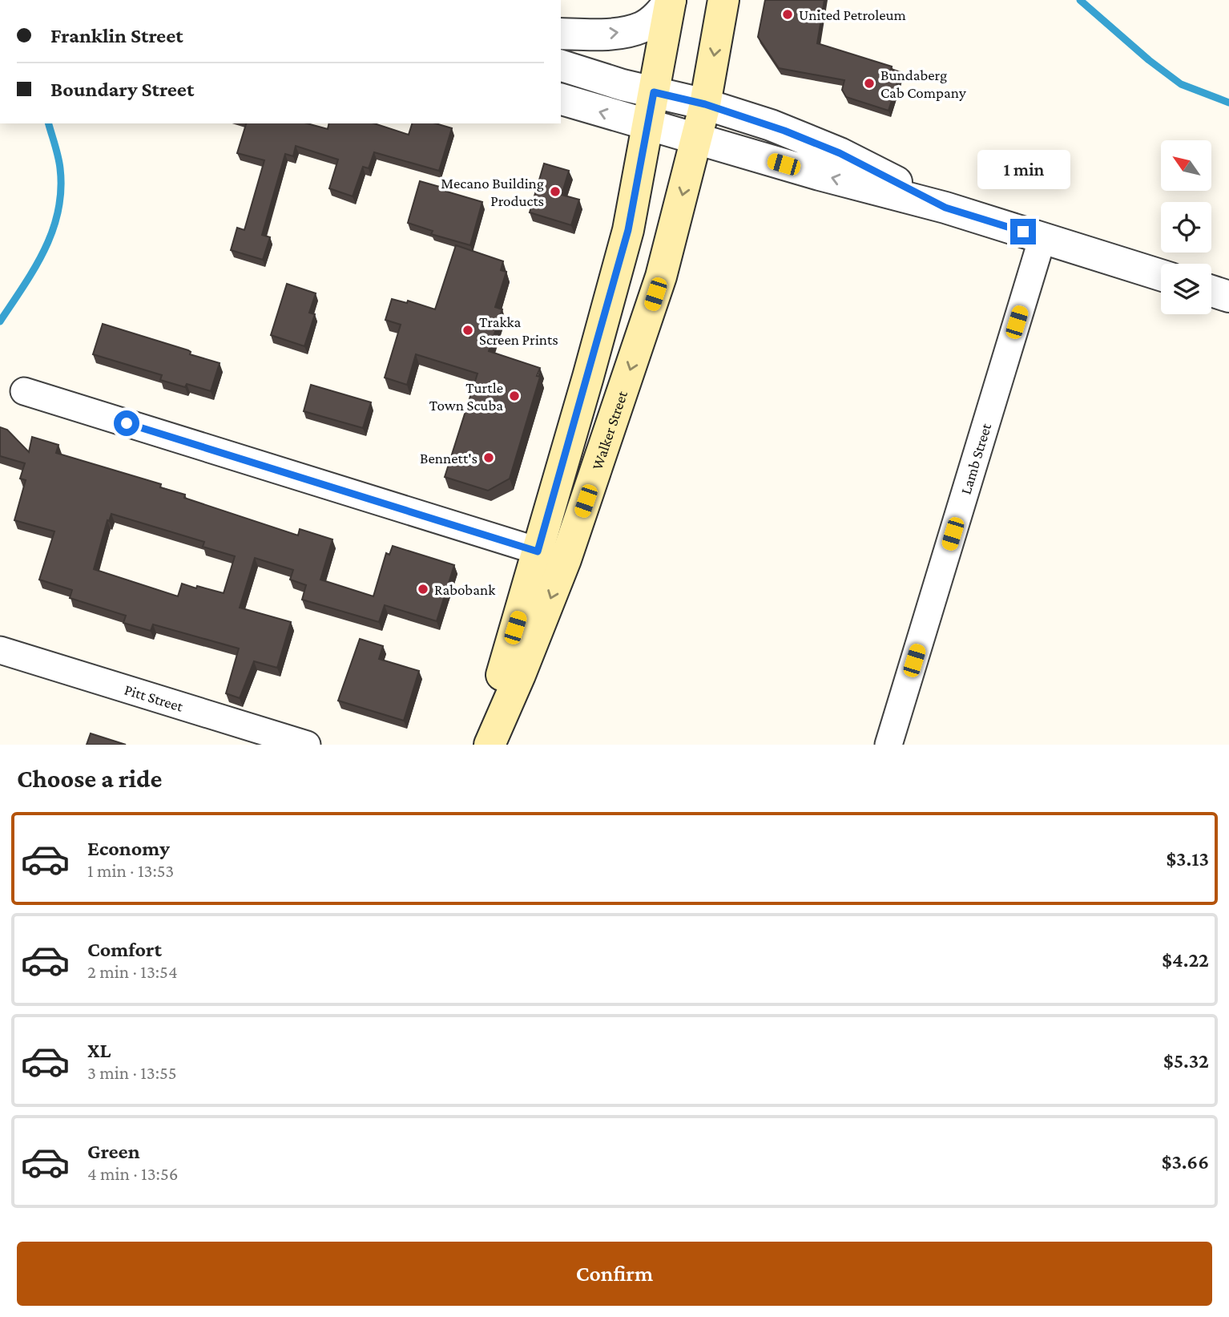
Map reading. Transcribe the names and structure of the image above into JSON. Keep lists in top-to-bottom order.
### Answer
{
  "streets": {
    "main road": ["Walker Street"],
    "street": ["Lamb Street", "Pitt Street"]
  },
  "places": [
    "United Petroleum",
    "Bundaberg Cab Company",
    "Mecano Building Products",
    "Trakka Screen Prints",
    "Turtle Town Scuba",
    "Bennett's",
    "Rabobank"
  ],
  "north": "top left",
  "page": {
    "banner": ["Franklin Street", "Boundary Street"],
    "bubble": "1 min",
    "heading": "Choose a ride",
    "list": [
      {
        "name": "Economy",
        "note": "1 min · 13:53",
        "value": "$3.13"
      },
      {
        "name": "Comfort",
        "note": "2 min · 13:54",
        "value": "$4.22"
      },
      {
        "name": "XL",
        "note": "3 min · 13:55",
        "value": "$5.32"
      },
      {
        "name": "Green",
        "note": "4 min · 13:56",
        "value": "$3.66"
      }
    ],
    "buttons": "Confirm"
  }
}
